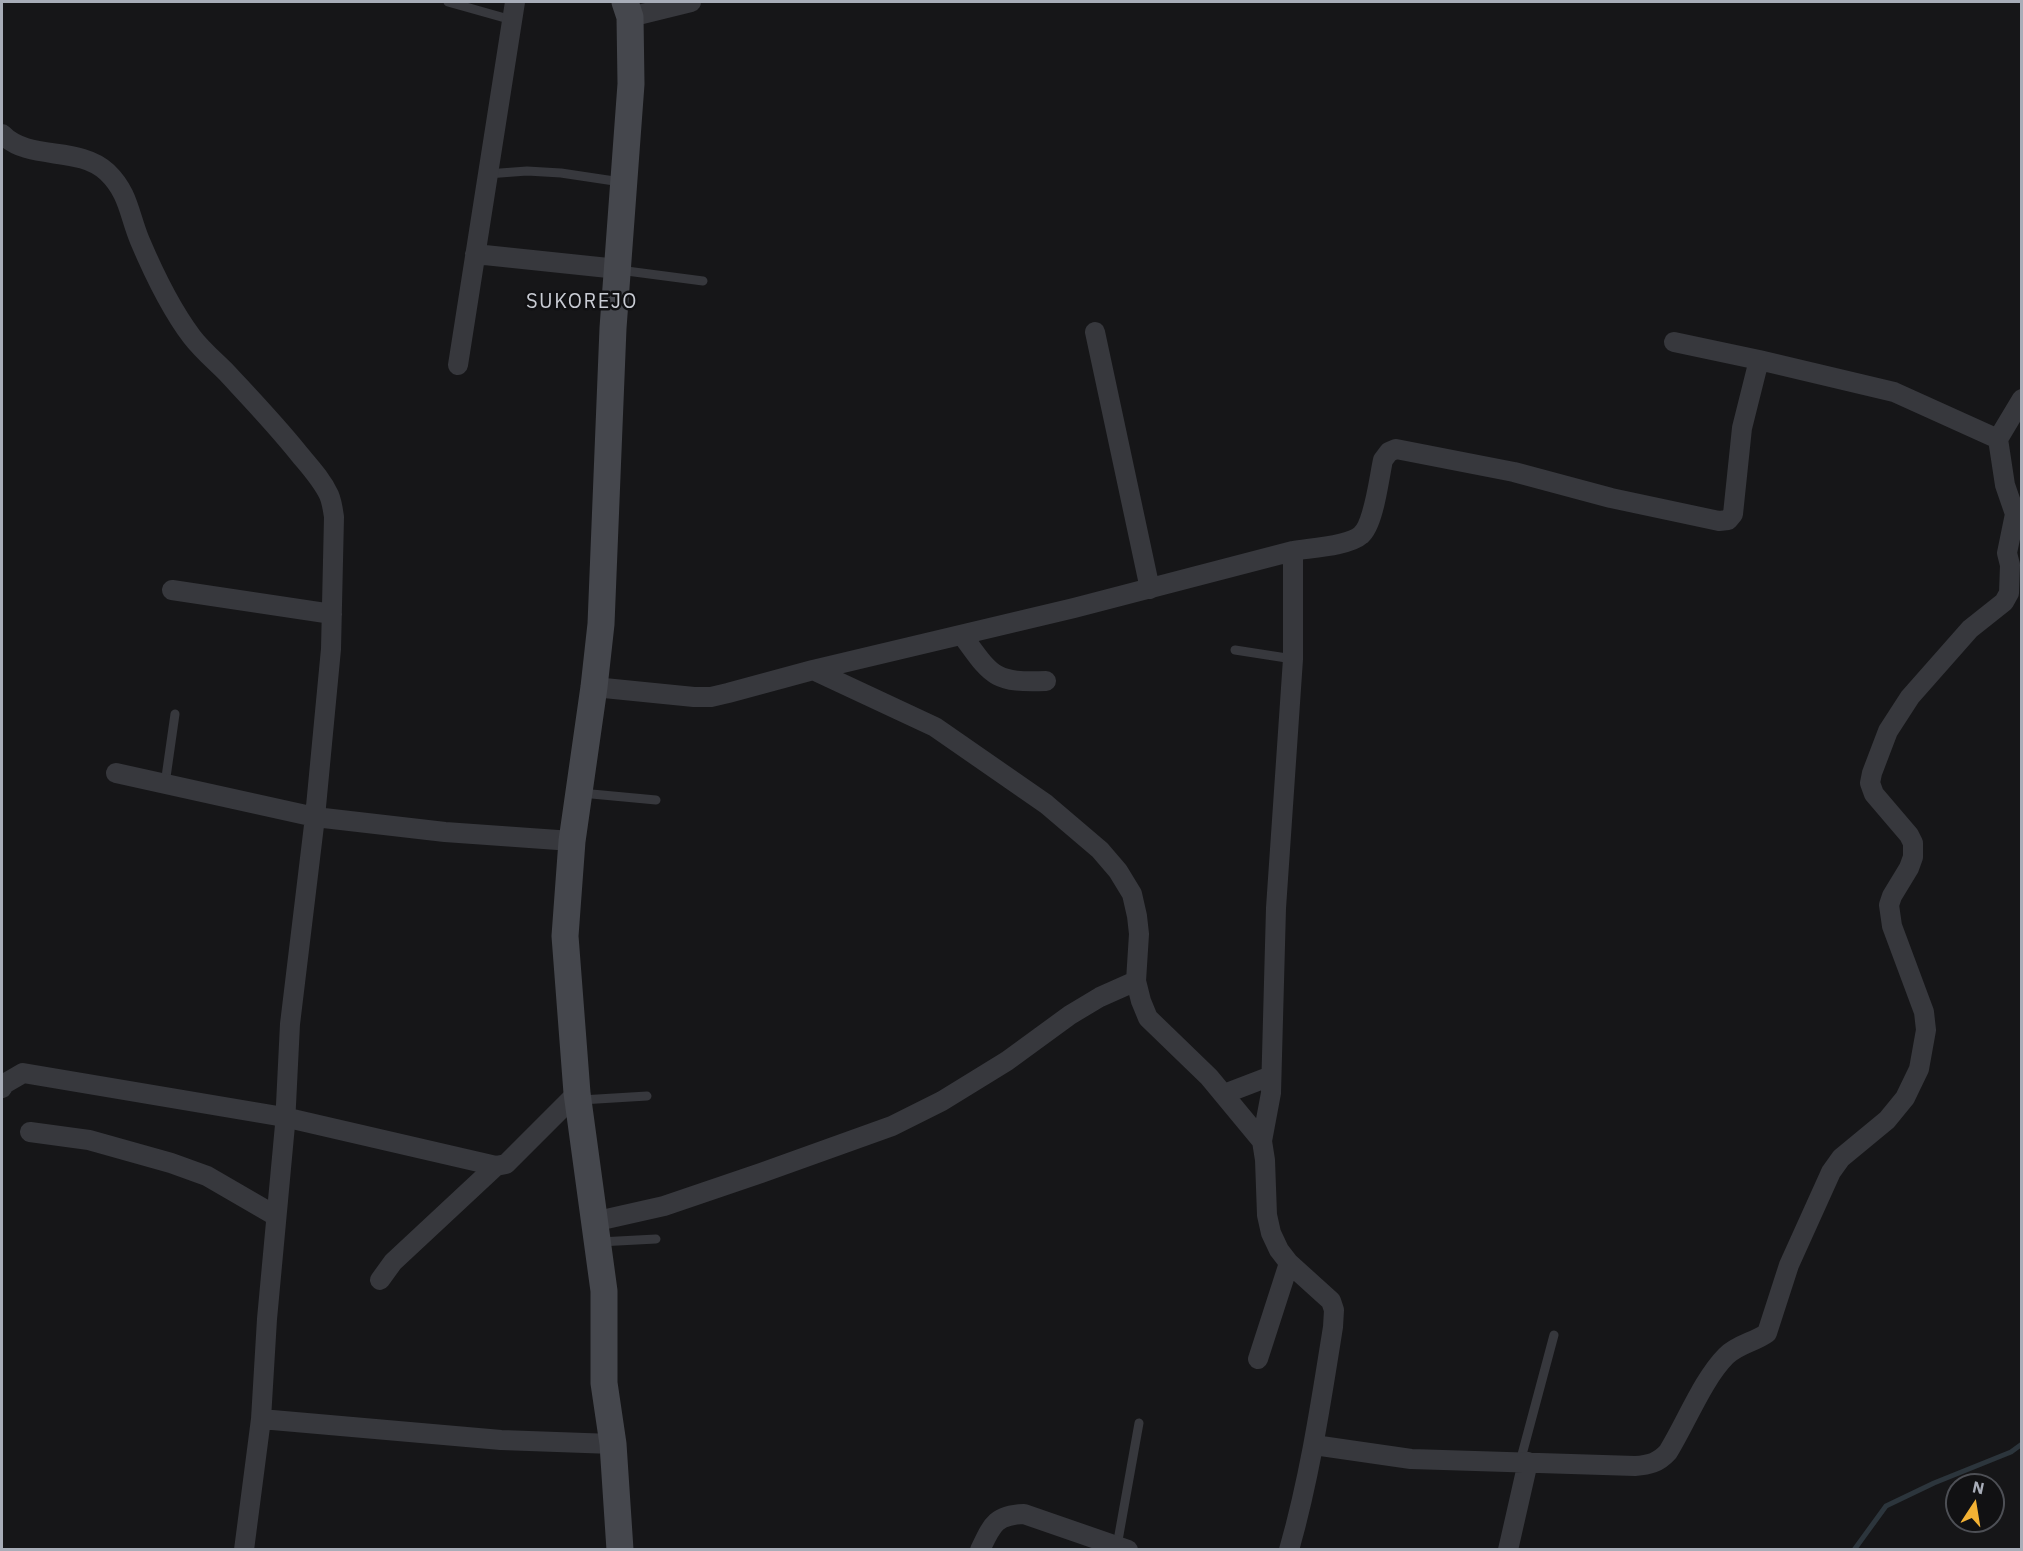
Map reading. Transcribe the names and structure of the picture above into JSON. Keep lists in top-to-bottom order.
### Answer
{
  "districts": ["SUKOREJO"],
  "north": "top"
}
